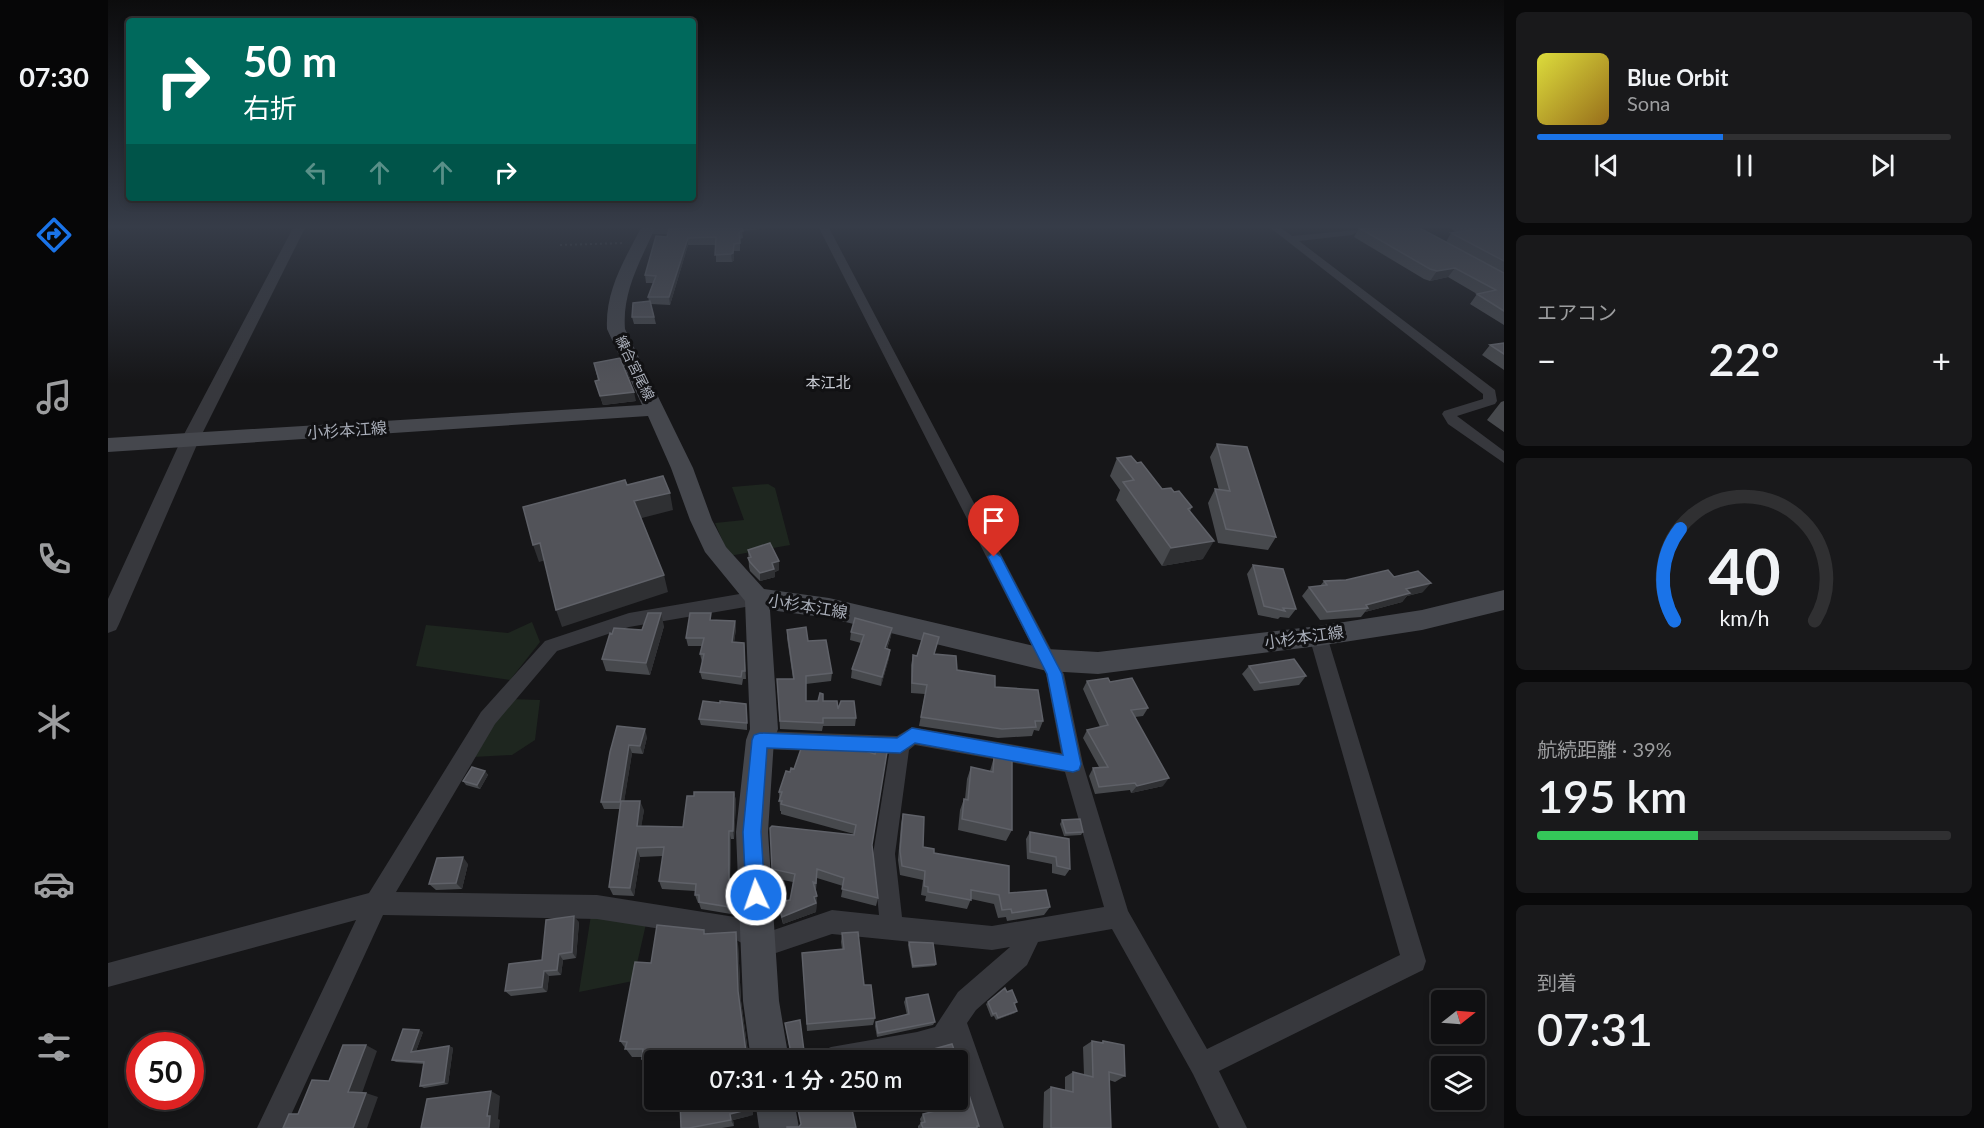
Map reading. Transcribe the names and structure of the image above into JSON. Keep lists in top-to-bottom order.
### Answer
{
  "streets": {
    "main road": ["練合宮尾線", "小杉本江線"]
  },
  "crossings": [
    ["練合宮尾線", "小杉本江線"]
  ],
  "districts": ["本江北"],
  "north": "right",
  "page": {
    "tabs": "07:30",
    "turn": ["50 m", "右折"],
    "song": ["Blue Orbit", "Sona"],
    "tile": [
      "エアコン",
      ["航続距離 · 39%", "195 km"],
      ["到着", "07:31"]
    ],
    "heat": ["−", "22°", "+"],
    "limit": "50",
    "trip": "07:31 · 1 分 · 250 m",
    "gauge": ["40", "km/h"]
  }
}
